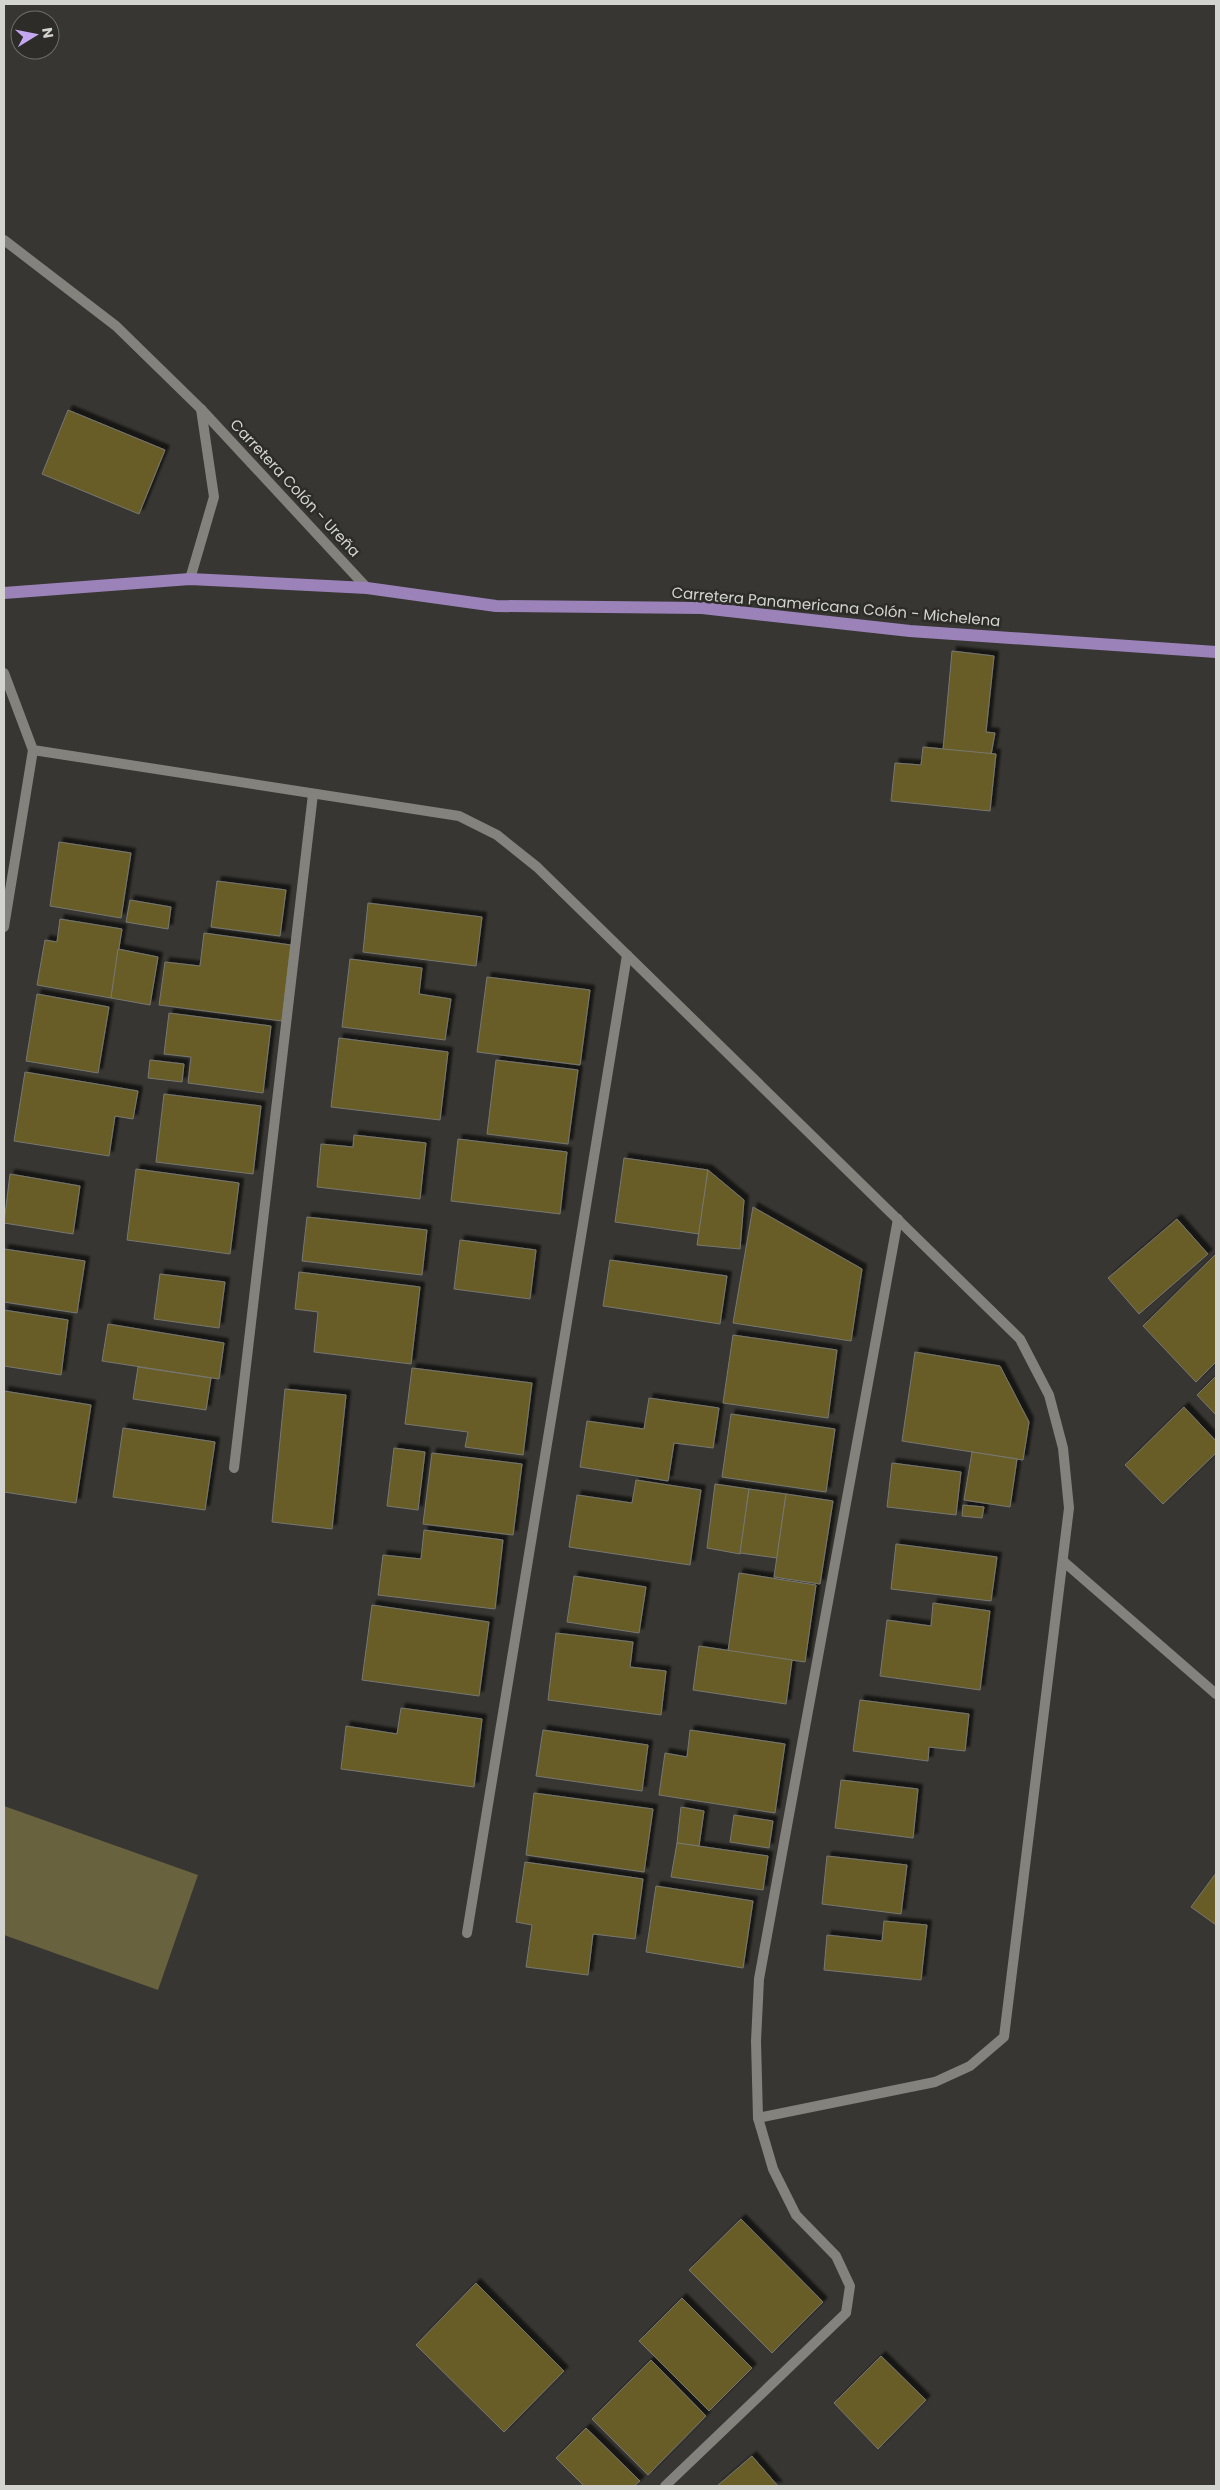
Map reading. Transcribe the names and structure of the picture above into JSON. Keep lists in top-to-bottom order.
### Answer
{
  "streets": {
    "main road": ["Carretera Panamericana Colón - Michelena"],
    "street": ["Carretera Colón - Ureña"]
  },
  "crossings": [
    ["Carretera Colón - Ureña", "Carretera Panamericana Colón - Michelena"]
  ],
  "north": "right"
}
